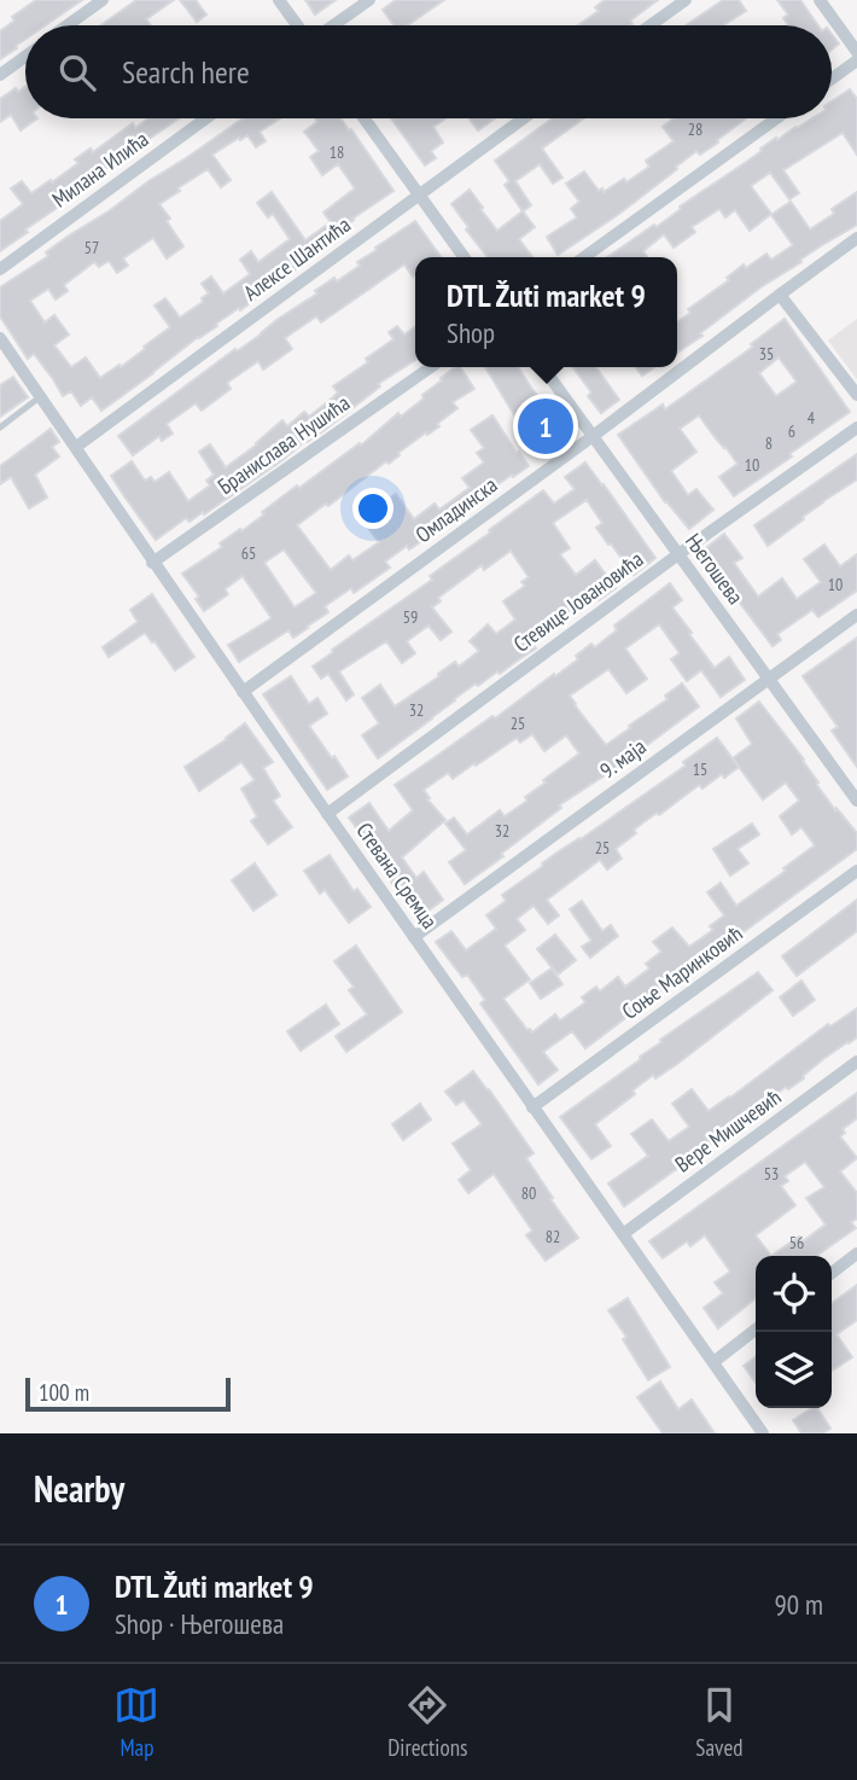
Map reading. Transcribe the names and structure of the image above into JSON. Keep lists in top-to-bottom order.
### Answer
{
  "streets": {
    "street": [
      "Милана Илића",
      "Алексе Шантића",
      "Бранислава Нушића",
      "Омладинска",
      "Његошева",
      "Стевице Јовановића",
      "9. маја",
      "Стевана Сремца",
      "Соње Маринковић",
      "Вере Мишчевић"
    ]
  },
  "crossings": [
    ["Алексе Шантића", "Стевана Сремца"],
    ["Бранислава Нушића", "Стевана Сремца"],
    ["Омладинска", "Његошева"],
    ["Омладинска", "Стевана Сремца"],
    ["Његошева", "Стевице Јовановића"],
    ["Његошева", "9. маја"],
    ["Стевице Јовановића", "Стевана Сремца"],
    ["9. маја", "Стевана Сремца"],
    ["Стевана Сремца", "Соње Маринковић"],
    ["Стевана Сремца", "Вере Мишчевић"]
  ],
  "house_numbers": [
    "28",
    "18",
    "57",
    "35",
    "4",
    "6",
    "8",
    "10",
    "65",
    "10",
    "59",
    "32",
    "25",
    "15",
    "32",
    "25",
    "53",
    "80",
    "82",
    "56"
  ],
  "scale_bar": "100 m",
  "page": {
    "search": "Search here",
    "popup": ["DTL Žuti market 9", "Shop"],
    "pins": "1",
    "scale": "100 m",
    "heading": "Nearby",
    "list": [
      {
        "mark": "1",
        "name": "DTL Žuti market 9",
        "note": "Shop · Његошева",
        "value": "90 m"
      }
    ],
    "nav": ["Map", "Directions", "Saved"]
  }
}
